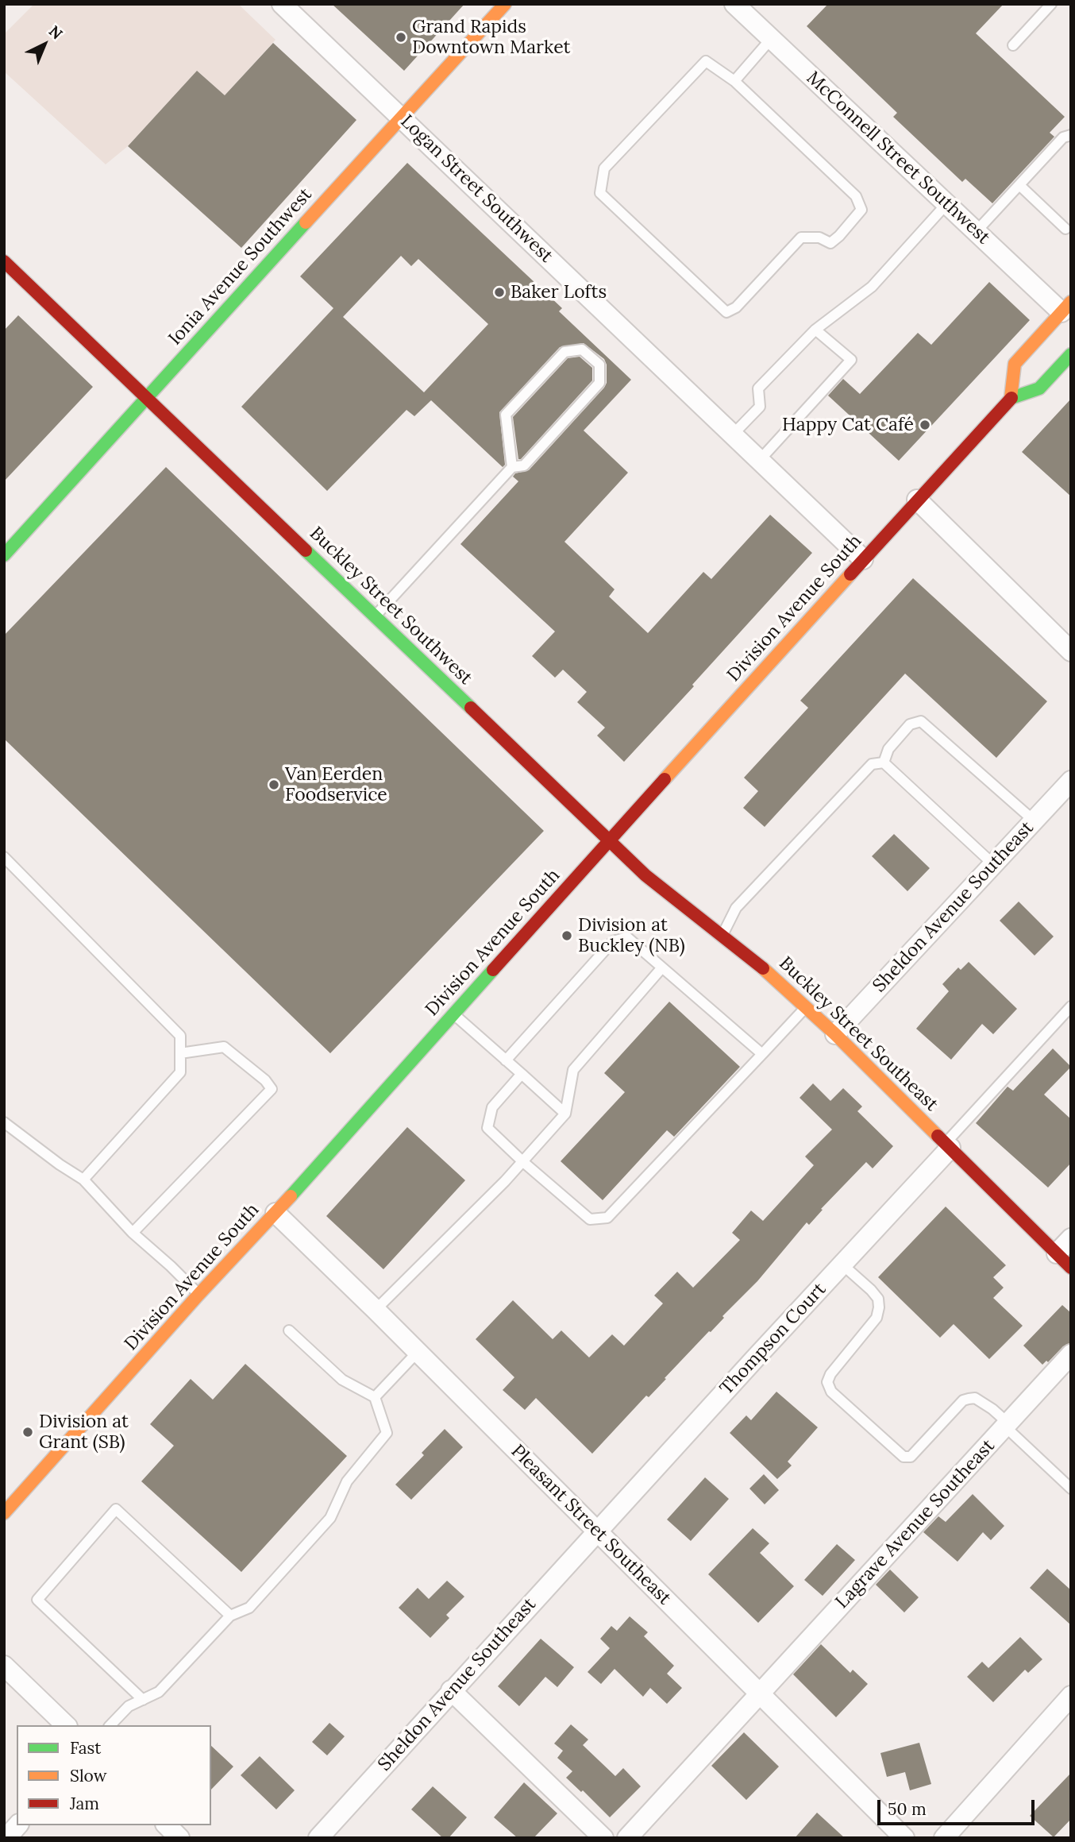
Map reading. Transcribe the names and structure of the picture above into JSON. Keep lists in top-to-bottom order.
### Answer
{
  "streets": {
    "street": [
      "McConnell Street Southwest",
      "Logan Street Southwest",
      "Ionia Avenue Southwest",
      "Buckley Street Southwest",
      "Division Avenue South",
      "Sheldon Avenue Southeast",
      "Buckley Street Southeast",
      "Thompson Court",
      "Lagrave Avenue Southeast",
      "Pleasant Street Southeast"
    ]
  },
  "crossings": [
    ["Logan Street Southwest", "Ionia Avenue Southwest"],
    ["Logan Street Southwest", "Division Avenue South"],
    ["Ionia Avenue Southwest", "Buckley Street Southwest"],
    ["Buckley Street Southwest", "Division Avenue South"],
    ["Buckley Street Southwest", "Buckley Street Southeast"],
    ["Division Avenue South", "Buckley Street Southeast"],
    ["Division Avenue South", "Pleasant Street Southeast"],
    ["Sheldon Avenue Southeast", "Buckley Street Southeast"],
    ["Sheldon Avenue Southeast", "Thompson Court"],
    ["Sheldon Avenue Southeast", "Pleasant Street Southeast"],
    ["Buckley Street Southeast", "Thompson Court"],
    ["Thompson Court", "Pleasant Street Southeast"],
    ["Lagrave Avenue Southeast", "Pleasant Street Southeast"]
  ],
  "places": [
    "Grand Rapids Downtown Market",
    "Baker Lofts",
    "Happy Cat Café",
    "Van Eerden Foodservice",
    "Division at Buckley (NB)",
    "Division at Grant (SB)"
  ],
  "legend": ["Fast", "Slow", "Jam"],
  "scale_bar": "50 m",
  "north": "top right"
}
